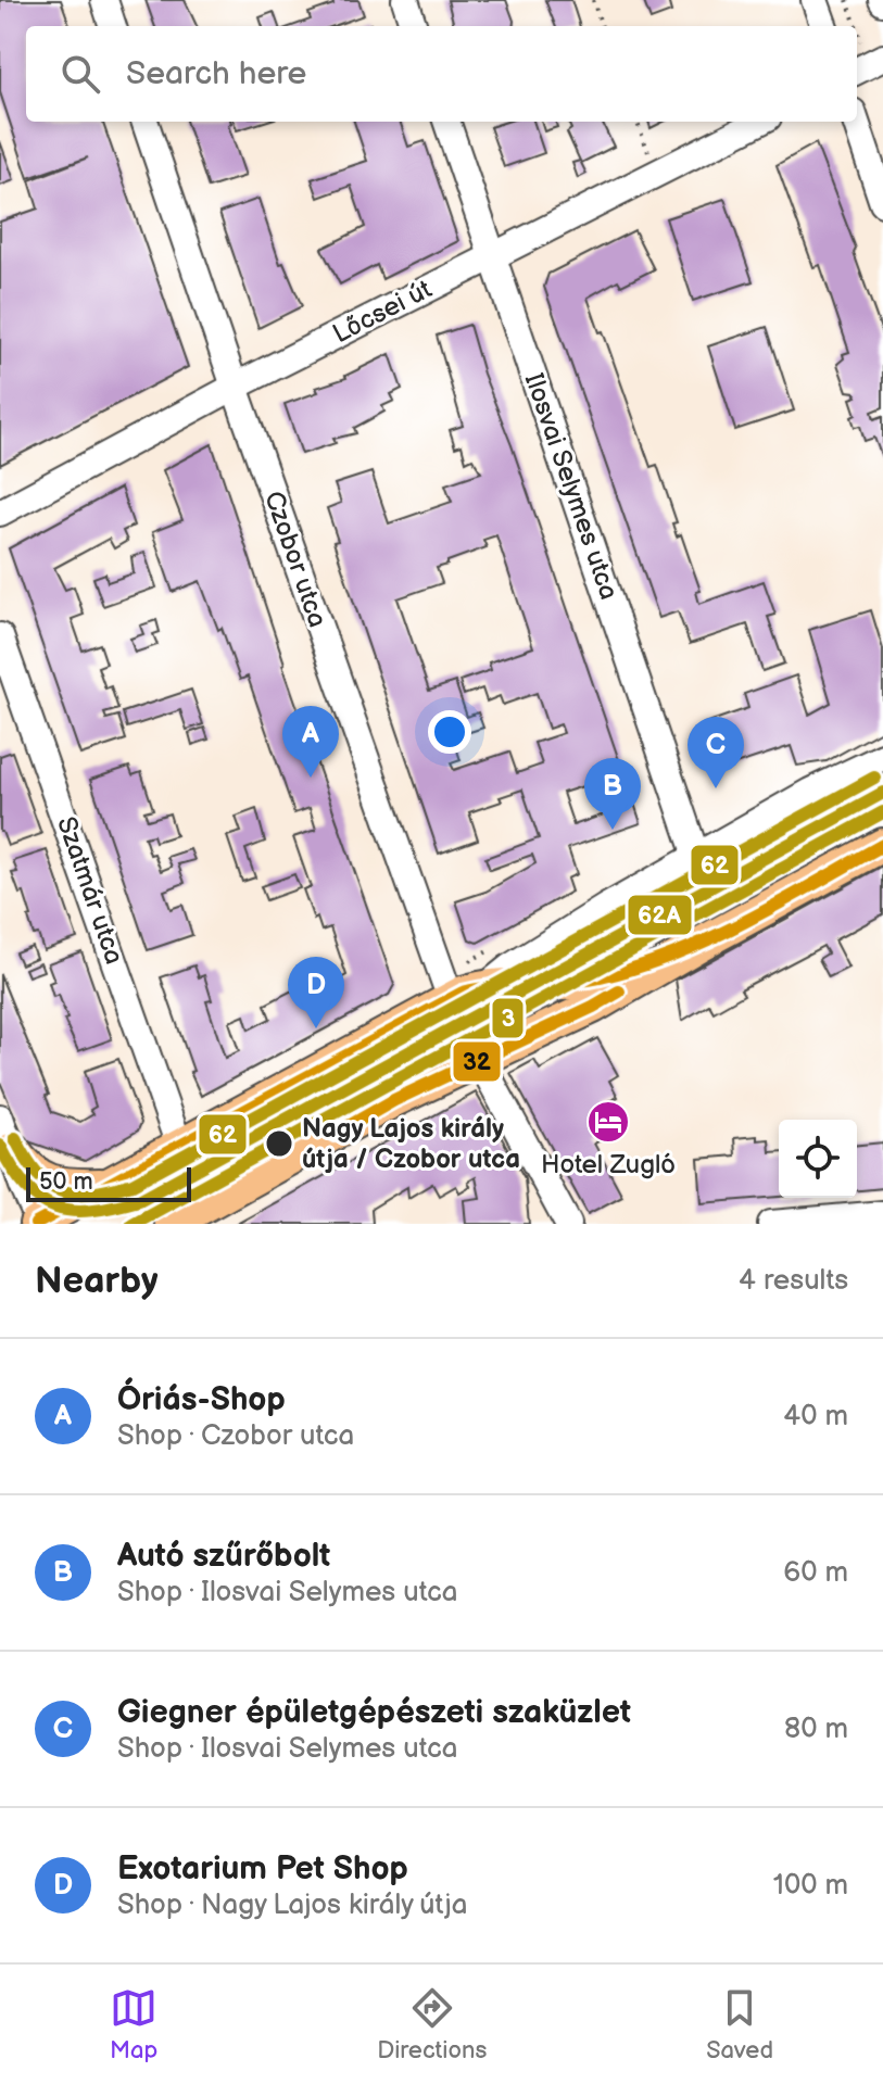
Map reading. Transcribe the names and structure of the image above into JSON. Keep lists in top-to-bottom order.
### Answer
{
  "streets": {
    "street": [
      "Lőcsei út",
      "Ilosvai Selymes utca",
      "Czobor utca",
      "Szatmár utca"
    ]
  },
  "crossings": [
    ["Lőcsei út", "Ilosvai Selymes utca"],
    ["Lőcsei út", "Czobor utca"]
  ],
  "places": {
    "hotel": ["Hotel Zugló"],
    "other": ["Nagy Lajos király útja / Czobor utca"]
  },
  "lines": [
    "transit line 62",
    "transit line 62A",
    "transit line 3",
    "transit line 32"
  ],
  "scale_bar": "50 m",
  "page": {
    "search": "Search here",
    "pins": [
      "A",
      "C",
      "B",
      "D"
    ],
    "scale": "50 m",
    "heading": ["Nearby", "4 results"],
    "list": [
      {
        "mark": "A",
        "name": "Óriás-Shop",
        "note": "Shop · Czobor utca",
        "value": "40 m"
      },
      {
        "mark": "B",
        "name": "Autó szűrőbolt",
        "note": "Shop · Ilosvai Selymes utca",
        "value": "60 m"
      },
      {
        "mark": "C",
        "name": "Giegner épületgépészeti szaküzlet",
        "note": "Shop · Ilosvai Selymes utca",
        "value": "80 m"
      },
      {
        "mark": "D",
        "name": "Exotarium Pet Shop",
        "note": "Shop · Nagy Lajos király útja",
        "value": "100 m"
      }
    ],
    "nav": ["Map", "Directions", "Saved"]
  }
}
